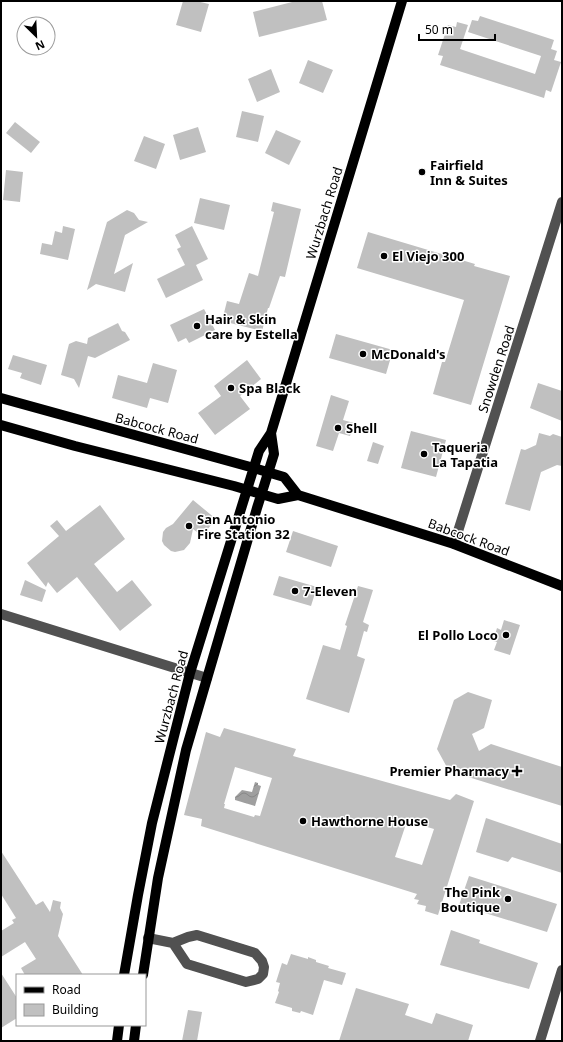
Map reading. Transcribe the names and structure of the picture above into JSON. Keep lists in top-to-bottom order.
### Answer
{
  "streets": {
    "main road": ["Wurzbach Road", "Babcock Road"],
    "street": ["Snowden Road"]
  },
  "crossings": [
    ["Wurzbach Road", "Babcock Road"],
    ["Snowden Road", "Babcock Road"]
  ],
  "places": {
    "other": [
      "Fairfield Inn & Suites",
      "El Viejo 300",
      "Hair & Skin care by Estella",
      "McDonald's",
      "Spa Black",
      "Shell",
      "Taqueria La Tapatia",
      "San Antonio Fire Station 32",
      "7-Eleven",
      "El Pollo Loco",
      "Hawthorne House",
      "The Pink Boutique"
    ],
    "health": ["Premier Pharmacy"]
  },
  "legend": ["Road", "Building"],
  "scale_bar": "50 m",
  "north": "bottom right"
}
